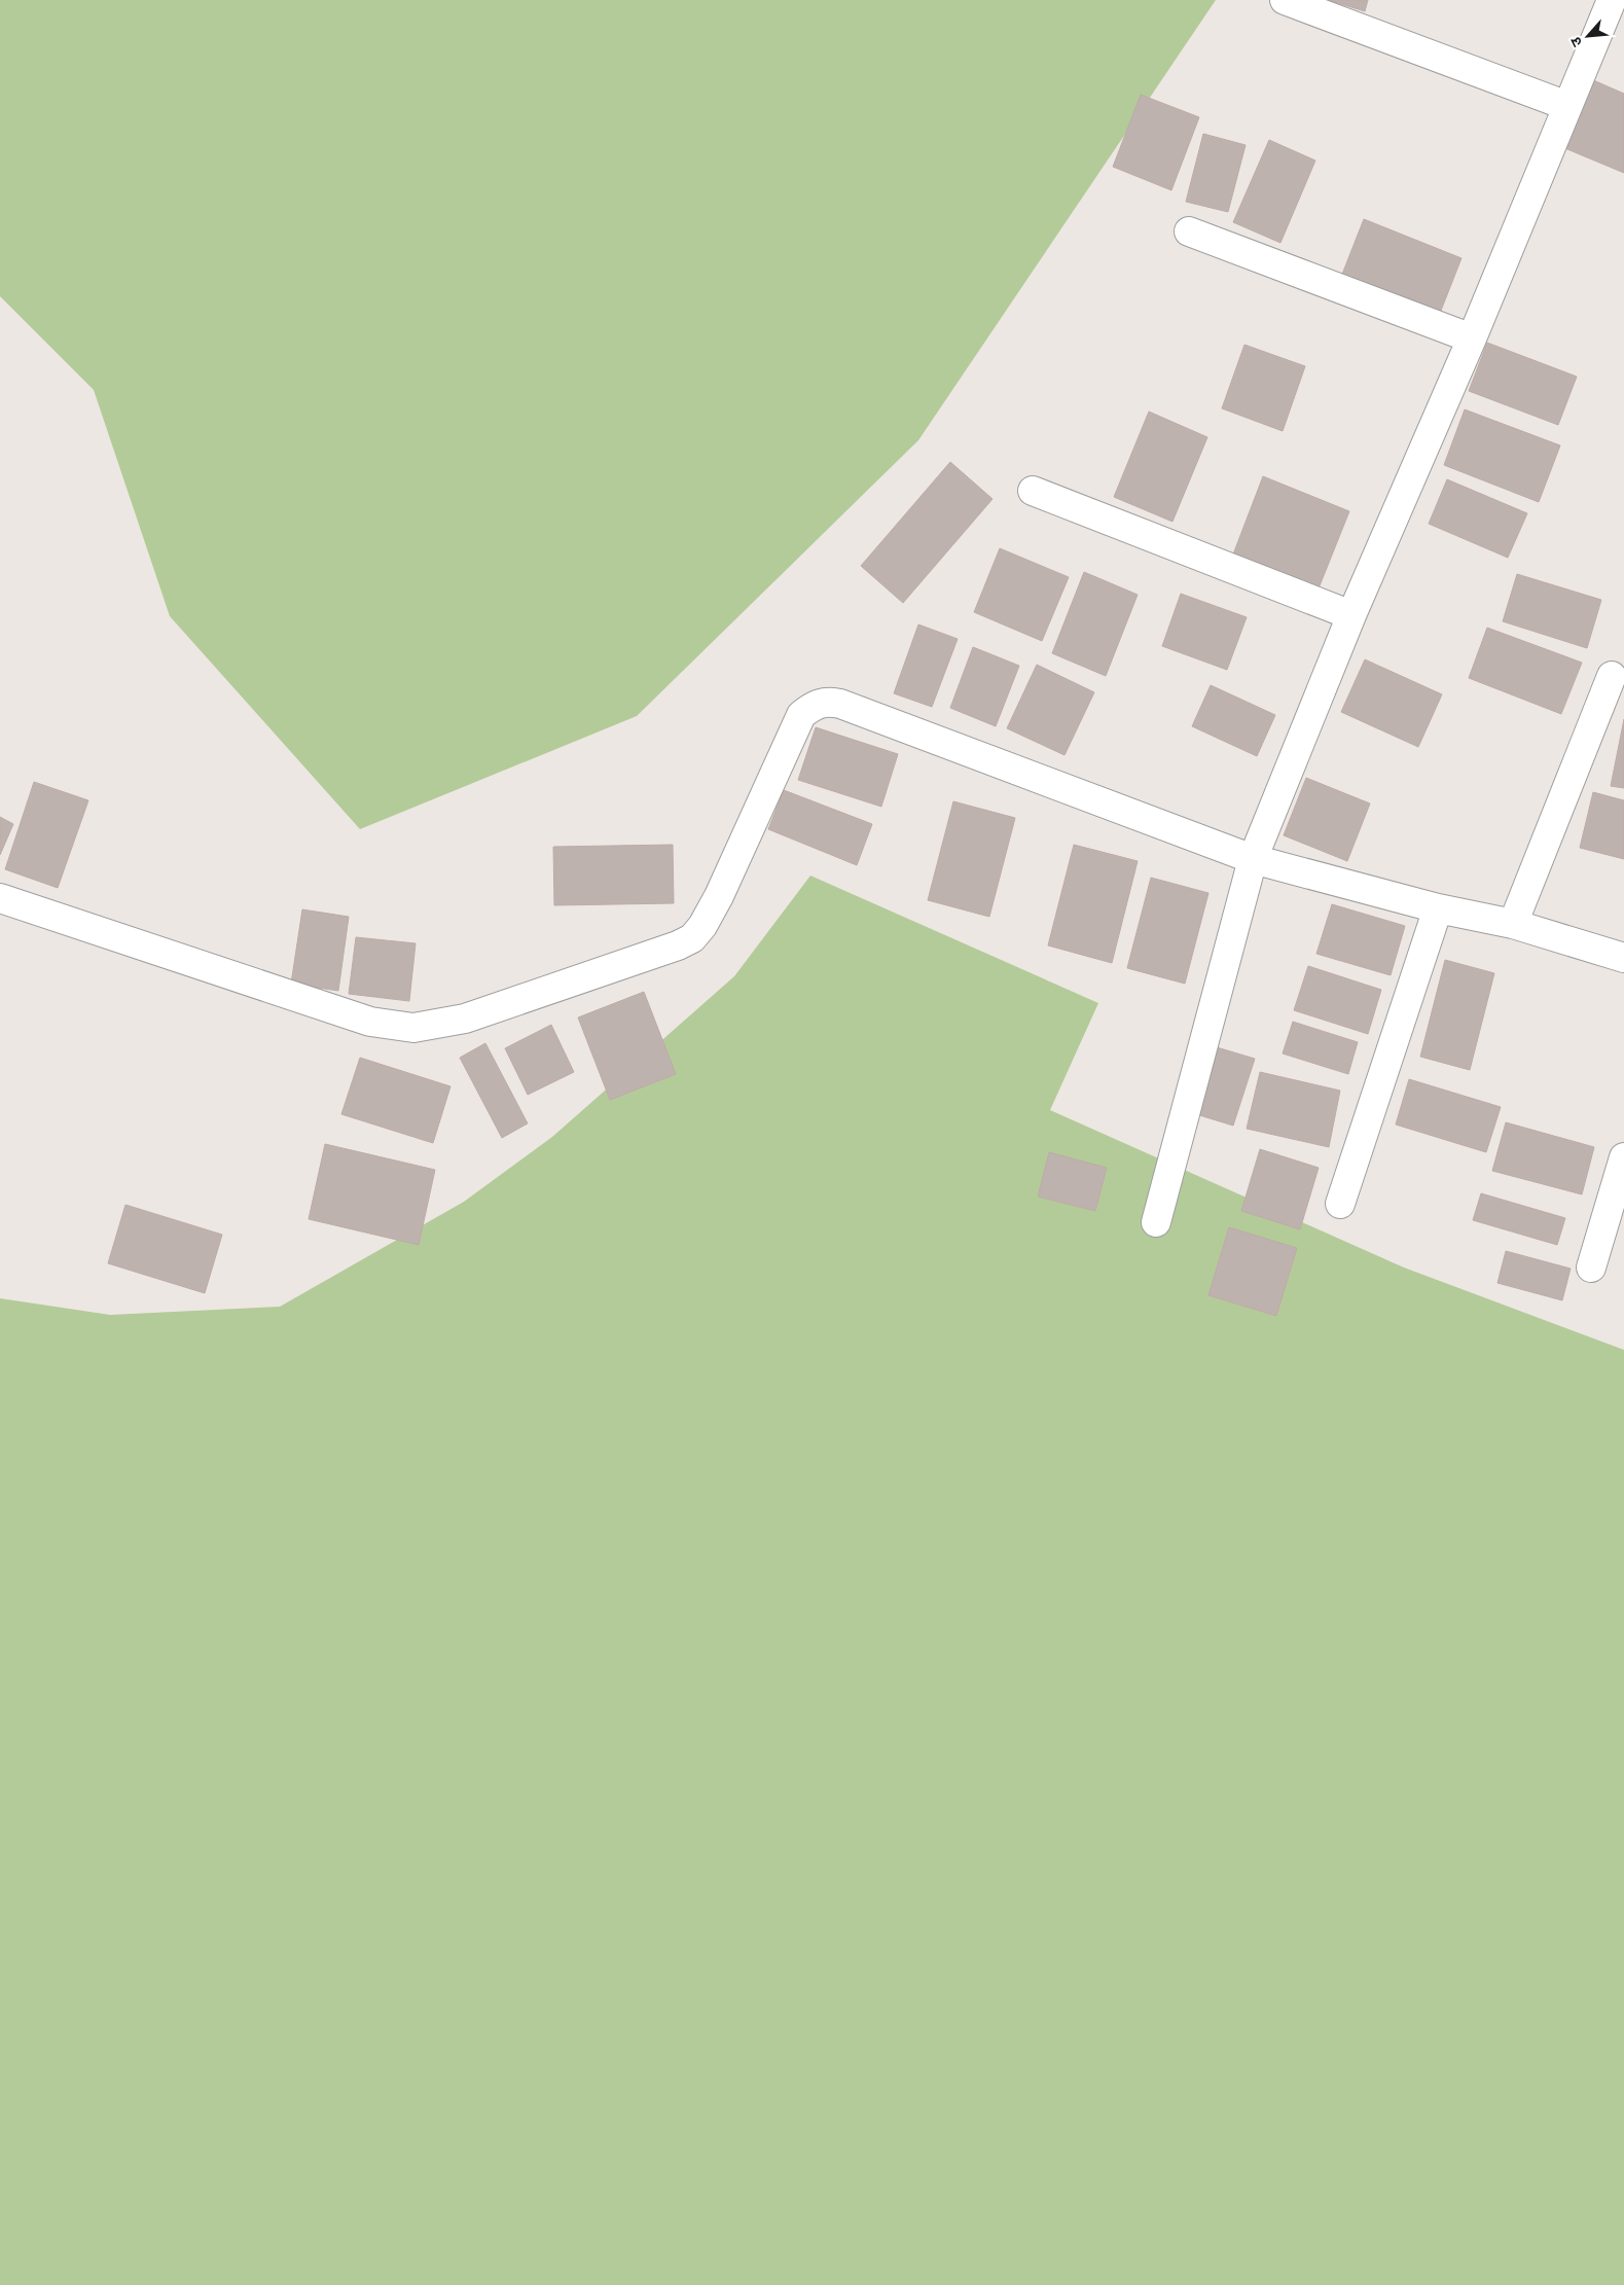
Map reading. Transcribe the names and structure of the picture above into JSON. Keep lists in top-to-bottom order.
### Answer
{
  "north": "bottom left"
}
